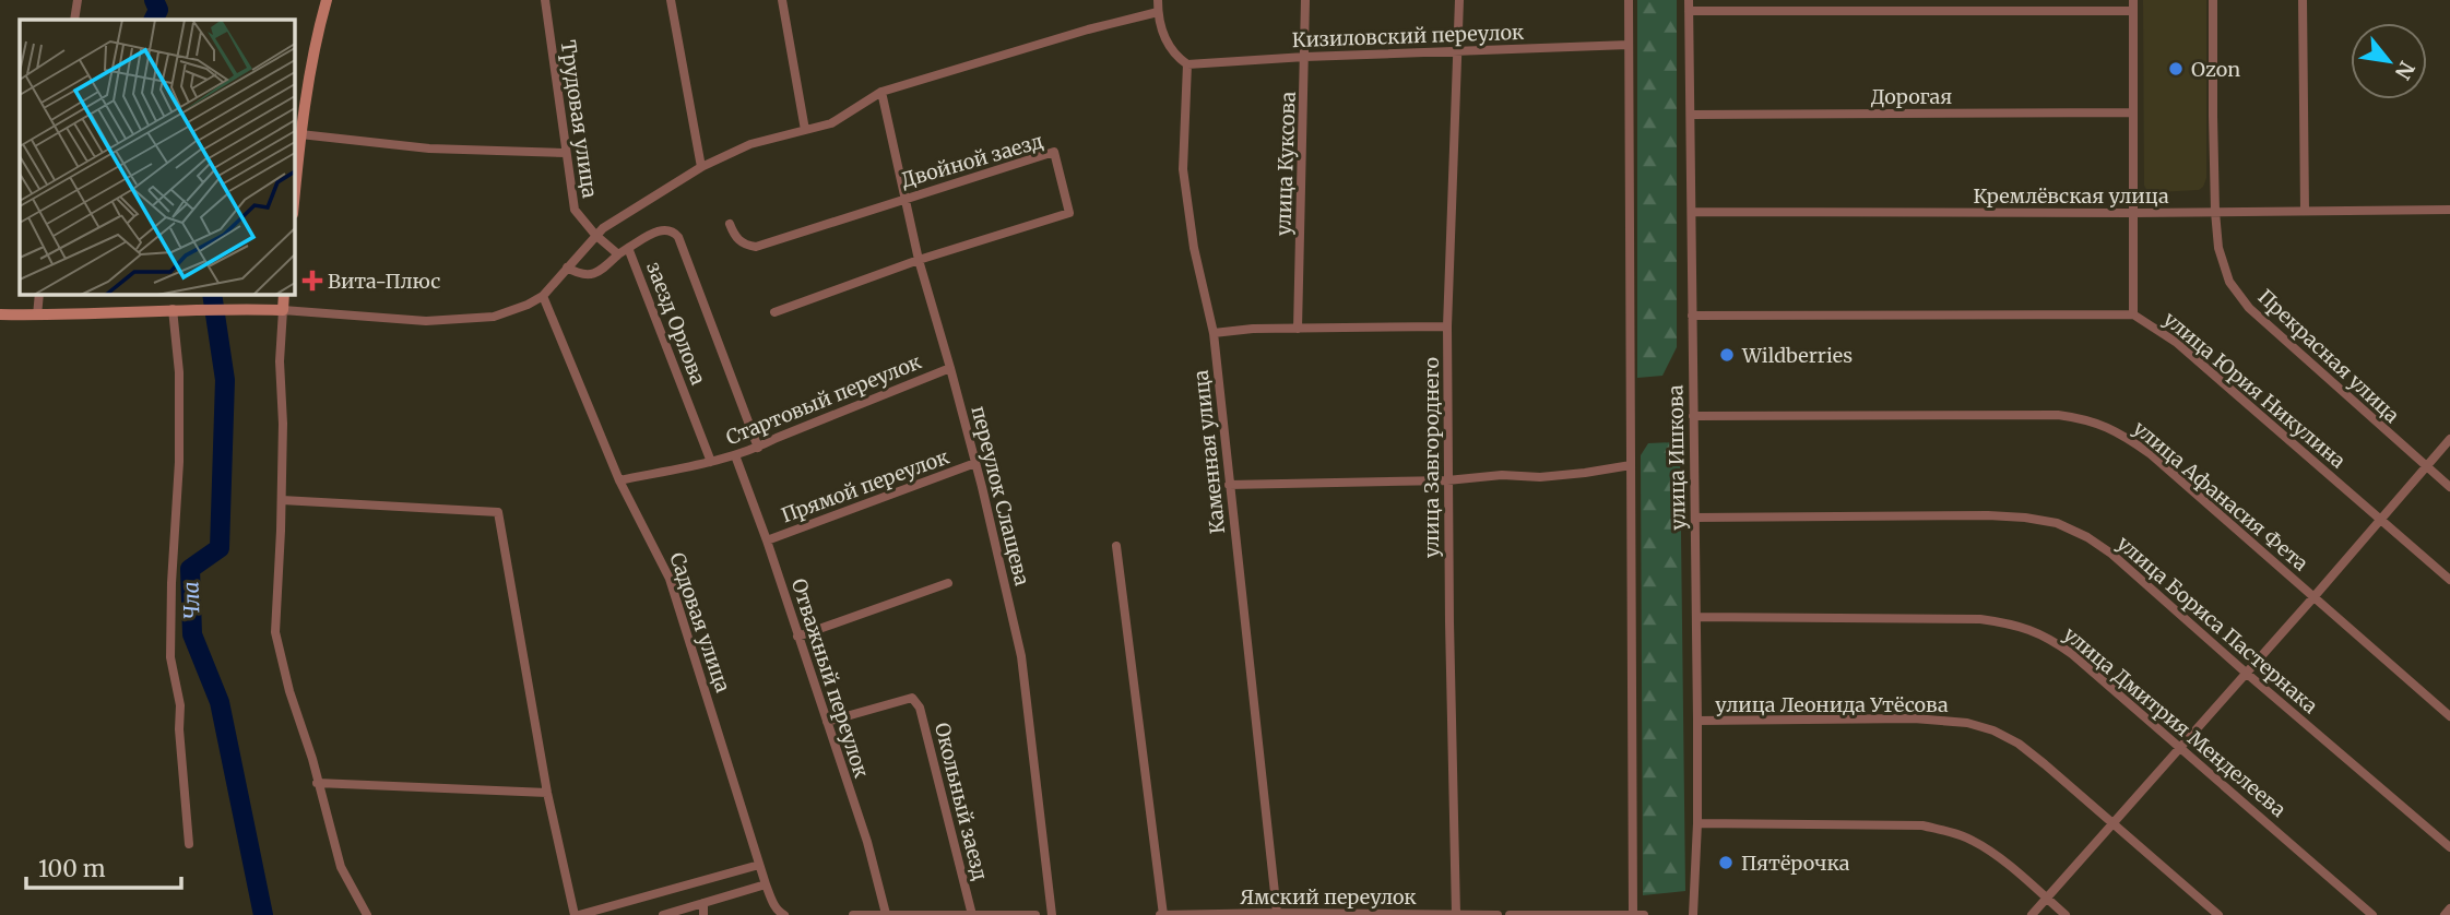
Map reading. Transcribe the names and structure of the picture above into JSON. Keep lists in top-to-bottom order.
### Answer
{
  "streets": {
    "street": [
      "Кизиловский переулок",
      "Дорогая",
      "Трудовая улица",
      "Двойной заезд",
      "улица Куксова",
      "Кремлёвская улица",
      "заезд Орлова",
      "Прекрасная улица",
      "улица Юрия Никулина",
      "Стартовый переулок",
      "Каменная улица",
      "улица Завгороднего",
      "улица Ишкова",
      "Прямой переулок",
      "переулок Слащева",
      "улица Афанасия Фета",
      "Садовая улица",
      "улица Бориса Пастернака",
      "Отважный переулок",
      "улица Леонида Утёсова",
      "улица Дмитрия Менделеева",
      "Окольный заезд",
      "Ямский переулок"
    ]
  },
  "crossings": [
    ["Кизиловский переулок", "улица Куксова"],
    ["Кизиловский переулок", "Каменная улица"],
    ["Кизиловский переулок", "улица Завгороднего"],
    ["Дорогая", "улица Юрия Никулина"],
    ["Дорогая", "улица Ишкова"],
    ["Двойной заезд", "переулок Слащева"],
    ["Кремлёвская улица", "Прекрасная улица"],
    ["Кремлёвская улица", "улица Юрия Никулина"],
    ["Кремлёвская улица", "улица Ишкова"],
    ["заезд Орлова", "Стартовый переулок"],
    ["Стартовый переулок", "переулок Слащева"],
    ["Стартовый переулок", "Садовая улица"],
    ["Стартовый переулок", "Отважный переулок"],
    ["Каменная улица", "Ямский переулок"],
    ["улица Завгороднего", "Ямский переулок"],
    ["улица Ишкова", "улица Афанасия Фета"],
    ["улица Ишкова", "улица Бориса Пастернака"],
    ["улица Ишкова", "улица Леонида Утёсова"],
    ["улица Ишкова", "улица Дмитрия Менделеева"],
    ["Прямой переулок", "переулок Слащева"],
    ["Прямой переулок", "Отважный переулок"],
    ["Отважный переулок", "Окольный заезд"]
  ],
  "water": ["Чла"],
  "places": {
    "other": ["Ozon", "Wildberries", "Пятёрочка"],
    "health": ["Вита-Плюс"]
  },
  "scale_bar": "100 m",
  "north": "bottom right"
}
